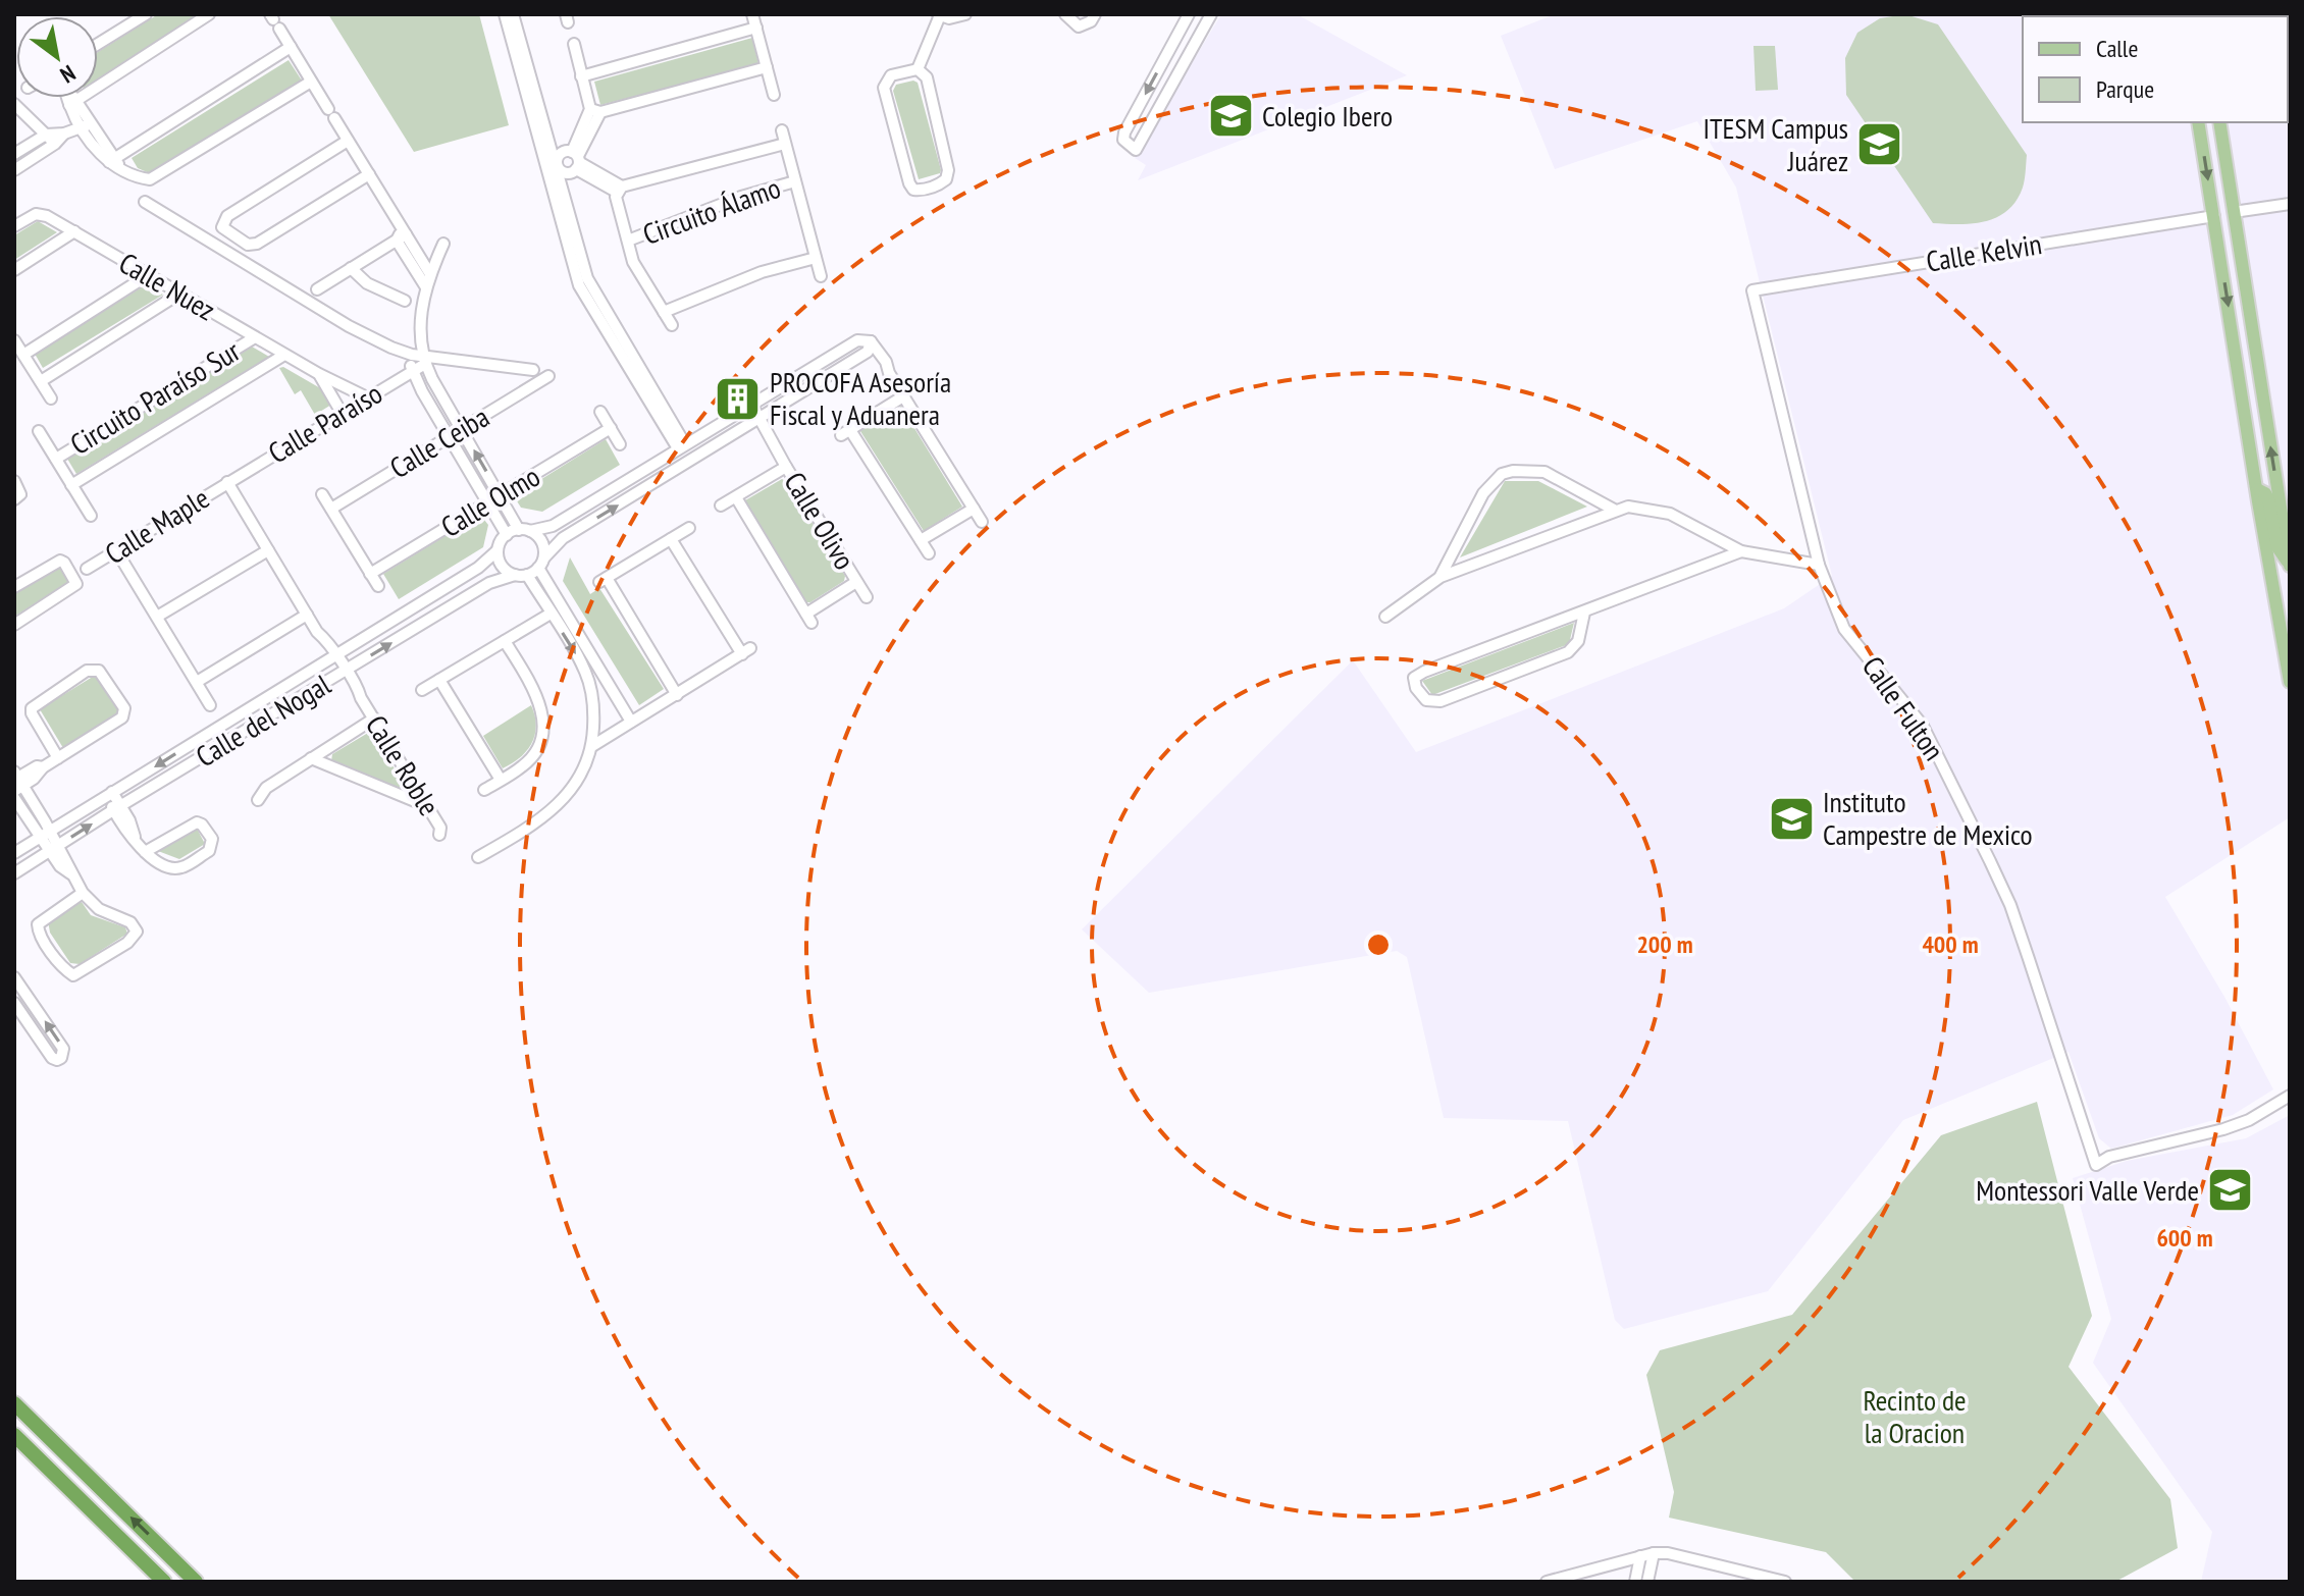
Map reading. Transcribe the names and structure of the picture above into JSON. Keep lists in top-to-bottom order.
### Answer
{
  "streets": {
    "street": [
      "Circuito Álamo",
      "Calle Kelvin",
      "Calle Nuez",
      "Circuito Paraíso Sur",
      "Calle Paraíso",
      "Calle Ceiba",
      "Calle Olmo",
      "Calle Olivo",
      "Calle Maple",
      "Calle Fulton",
      "Calle del Nogal",
      "Calle Roble"
    ]
  },
  "crossings": [
    ["Calle Kelvin", "Calle Fulton"],
    ["Calle Nuez", "Circuito Paraíso Sur"],
    ["Calle Nuez", "Calle Paraíso"],
    ["Calle Paraíso", "Calle Maple"],
    ["Calle Paraíso", "Calle Roble"],
    ["Calle Maple", "Calle Roble"],
    ["Calle del Nogal", "Calle Roble"]
  ],
  "parks": ["Recinto de la Oracion"],
  "places": {
    "school or university": [
      "Colegio Ibero",
      "ITESM Campus Juárez",
      "Instituto Campestre de Mexico",
      "Montessori Valle Verde"
    ],
    "building": ["PROCOFA Asesoría Fiscal y Aduanera"]
  },
  "legend": ["Calle", "Parque"],
  "north": "bottom right",
  "rings": ["200 m", "400 m", "600 m"]
}
